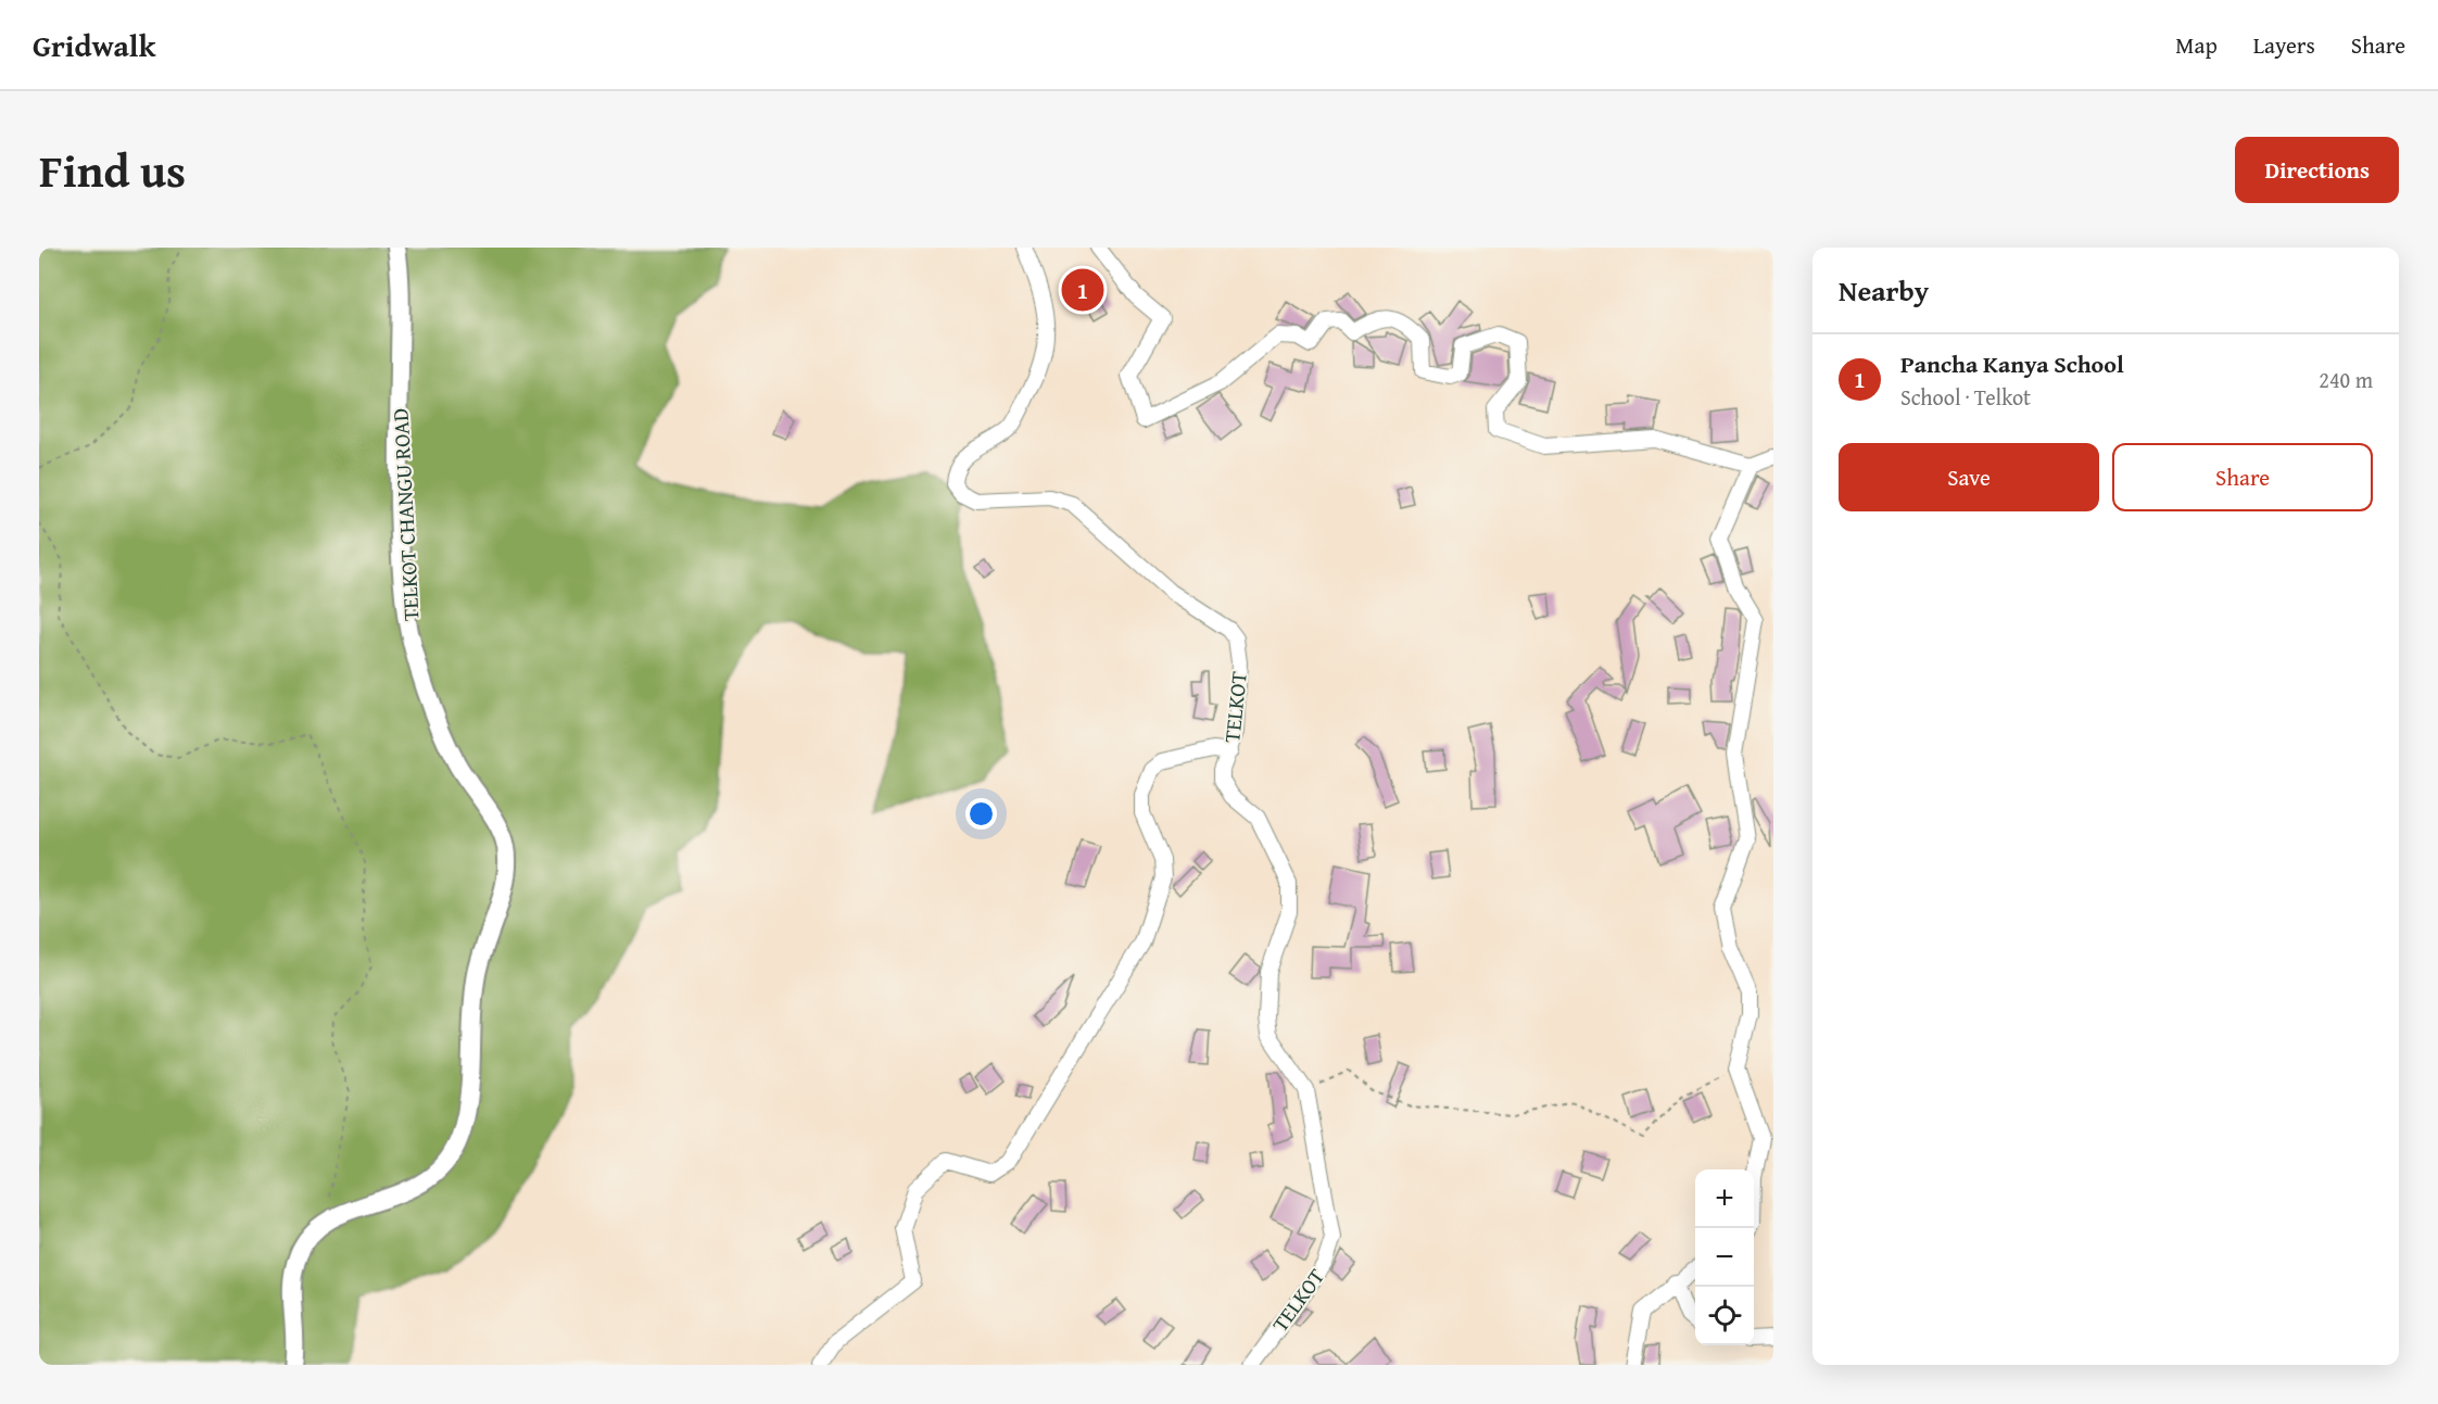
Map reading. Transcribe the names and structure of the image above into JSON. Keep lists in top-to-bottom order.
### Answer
{
  "streets": {
    "street": ["TELKOT CHANGU ROAD", "TELKOT"]
  },
  "page": {
    "header": "Gridwalk",
    "nav": ["Map", "Layers", "Share"],
    "title": "Find us",
    "buttons": [
      "Directions",
      ["Save", "Share"]
    ],
    "heading": "Nearby",
    "pins": "1",
    "list": [
      {
        "mark": "1",
        "name": "Pancha Kanya School",
        "note": "School · Telkot",
        "value": "240 m"
      }
    ],
    "map_buttons": ["+", "−"]
  }
}
